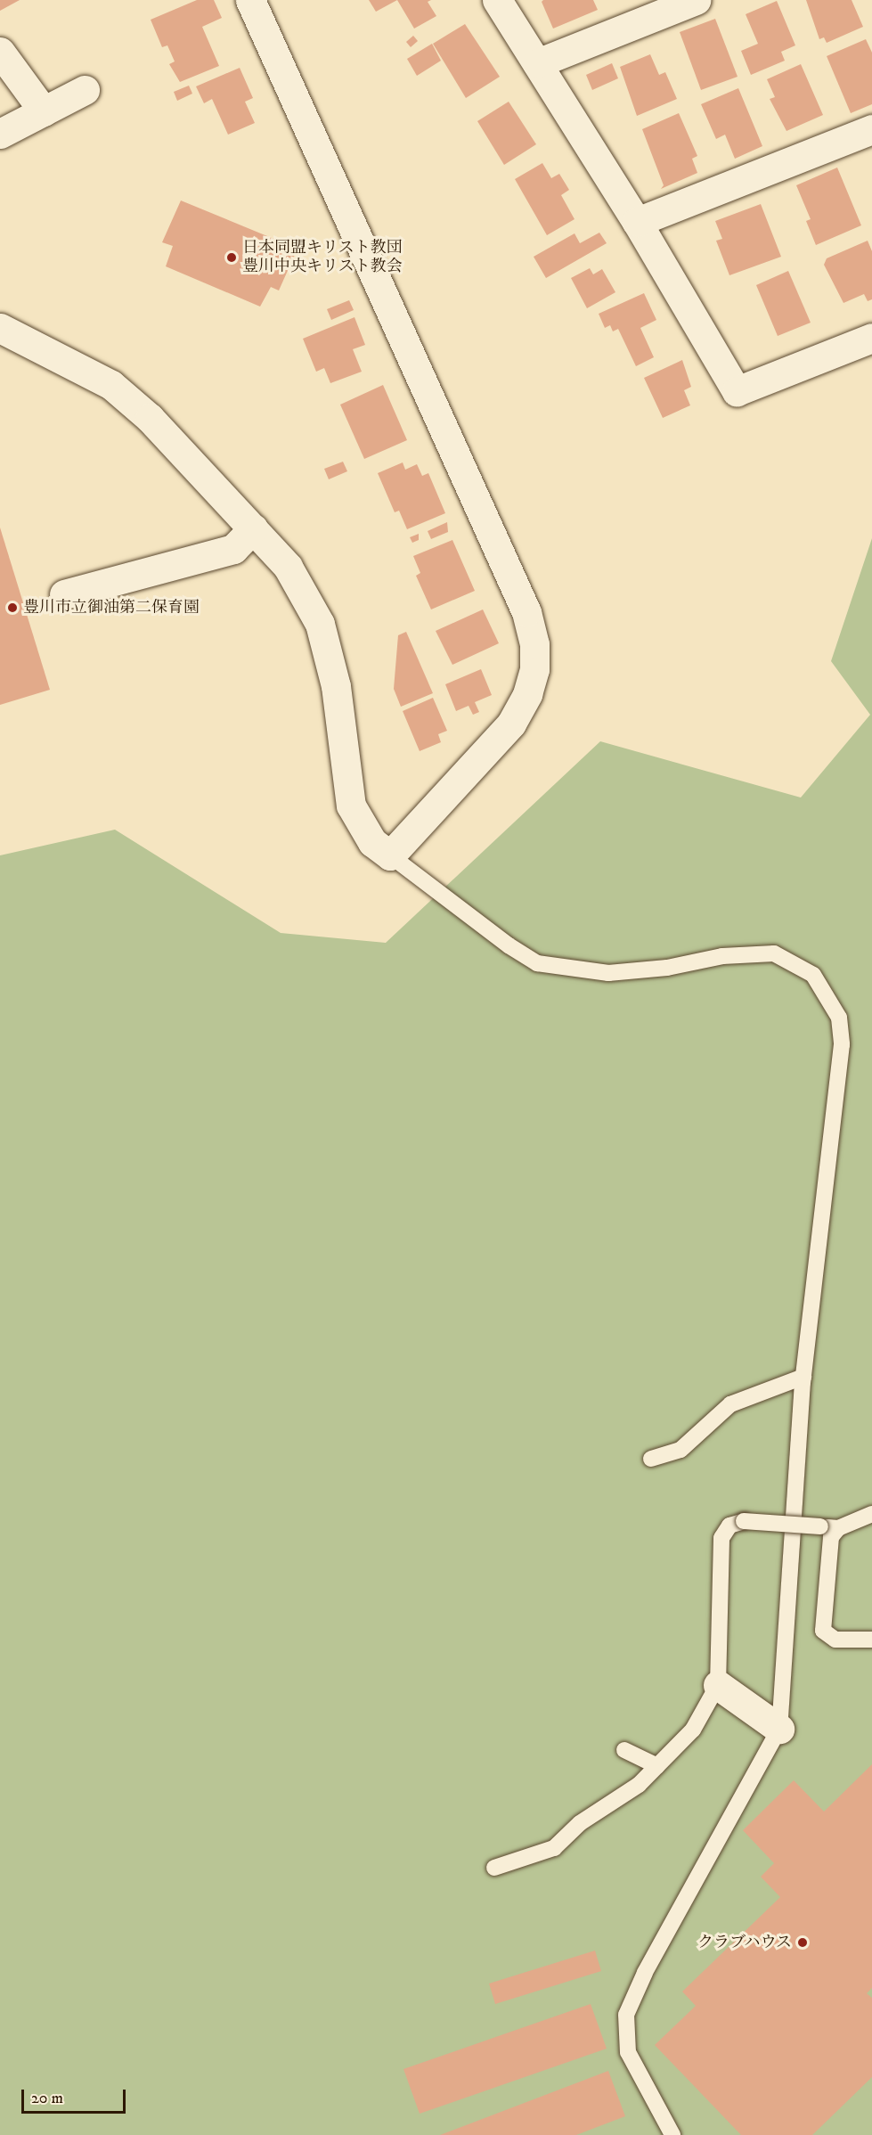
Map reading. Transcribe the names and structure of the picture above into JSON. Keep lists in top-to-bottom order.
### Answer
{
  "places": ["日本同盟キリスト教団 豊川中央キリスト教会", "豊川市立御油第二保育園", "クラブハウス"],
  "scale_bar": "20 m"
}
